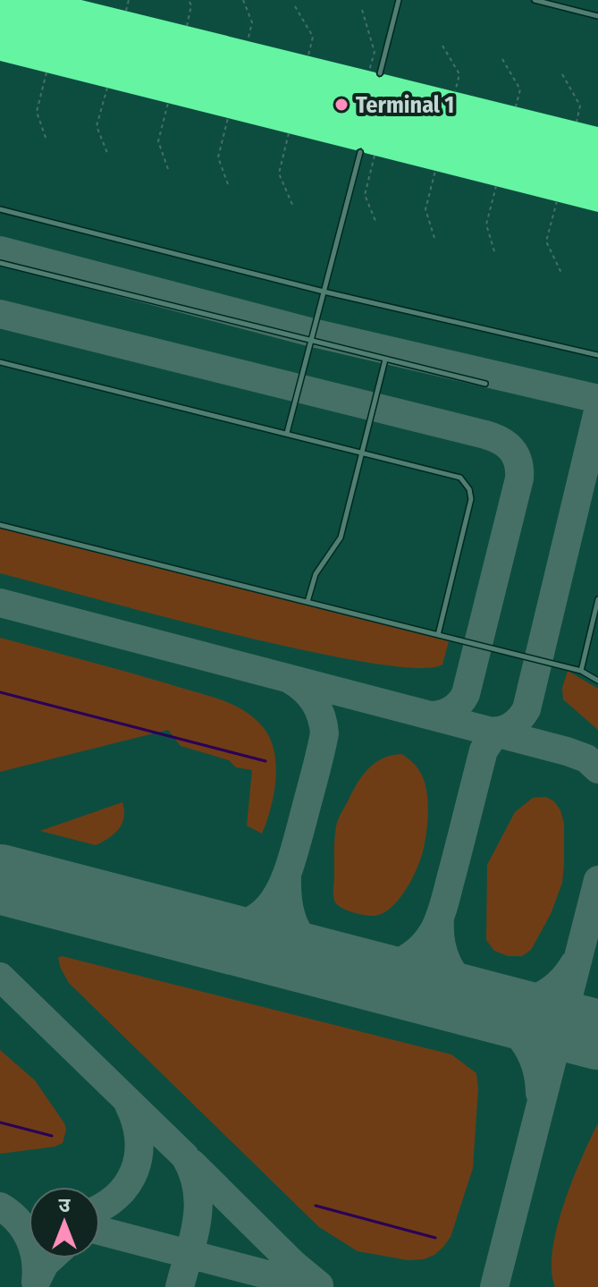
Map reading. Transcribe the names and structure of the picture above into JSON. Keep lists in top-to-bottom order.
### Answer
{
  "places": ["Terminal 1"],
  "north": "top"
}
